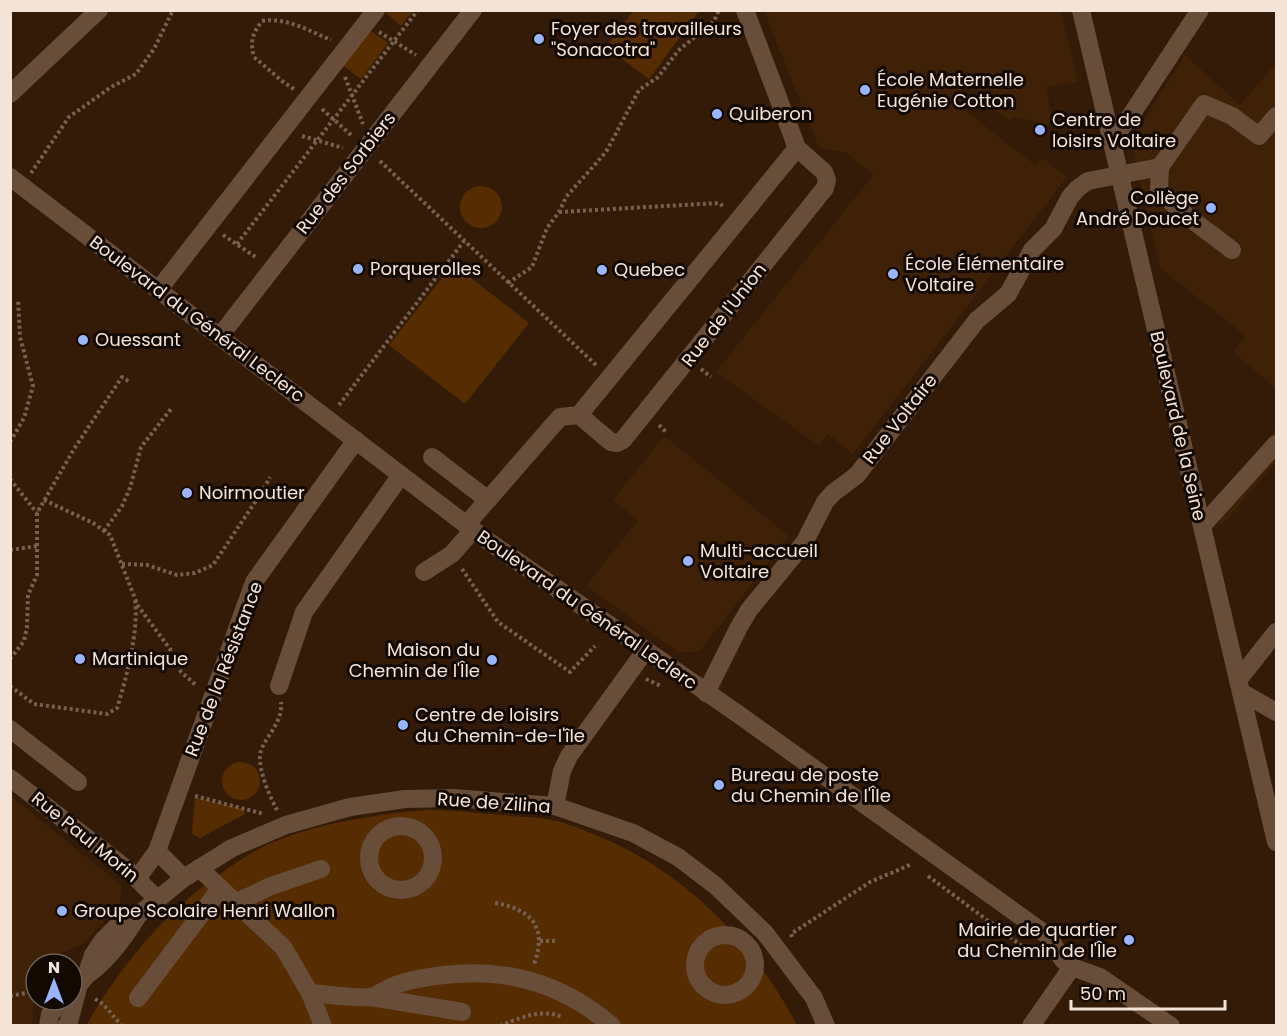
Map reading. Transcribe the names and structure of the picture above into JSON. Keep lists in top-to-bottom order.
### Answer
{
  "streets": {
    "street": [
      "Rue des Sorbiers",
      "Rue de l'Union",
      "Boulevard du Général Leclerc",
      "Rue Voltaire",
      "Boulevard de la Seine",
      "Rue de la Résistance",
      "Rue de Zilina",
      "Rue Paul Morin"
    ]
  },
  "crossings": [
    ["Rue des Sorbiers", "Boulevard du Général Leclerc"],
    ["Boulevard du Général Leclerc", "Rue Voltaire"],
    ["Boulevard du Général Leclerc", "Rue de la Résistance"],
    ["Rue Voltaire", "Boulevard de la Seine"],
    ["Rue de la Résistance", "Rue Paul Morin"],
    ["Rue de Zilina", "Rue Paul Morin"]
  ],
  "places": [
    "Foyer des travailleurs \"Sonacotra\"",
    "École Maternelle Eugénie Cotton",
    "Quiberon",
    "Centre de loisirs Voltaire",
    "Collège André Doucet",
    "Porquerolles",
    "Quebec",
    "École Élémentaire Voltaire",
    "Ouessant",
    "Noirmoutier",
    "Multi-accueil Voltaire",
    "Martinique",
    "Maison du Chemin de l'Île",
    "Centre de loisirs du Chemin-de-l'île",
    "Bureau de poste du Chemin de l'Île",
    "Groupe Scolaire Henri Wallon",
    "Mairie de quartier du Chemin de l'Île"
  ],
  "scale_bar": "50 m",
  "north": "top"
}
